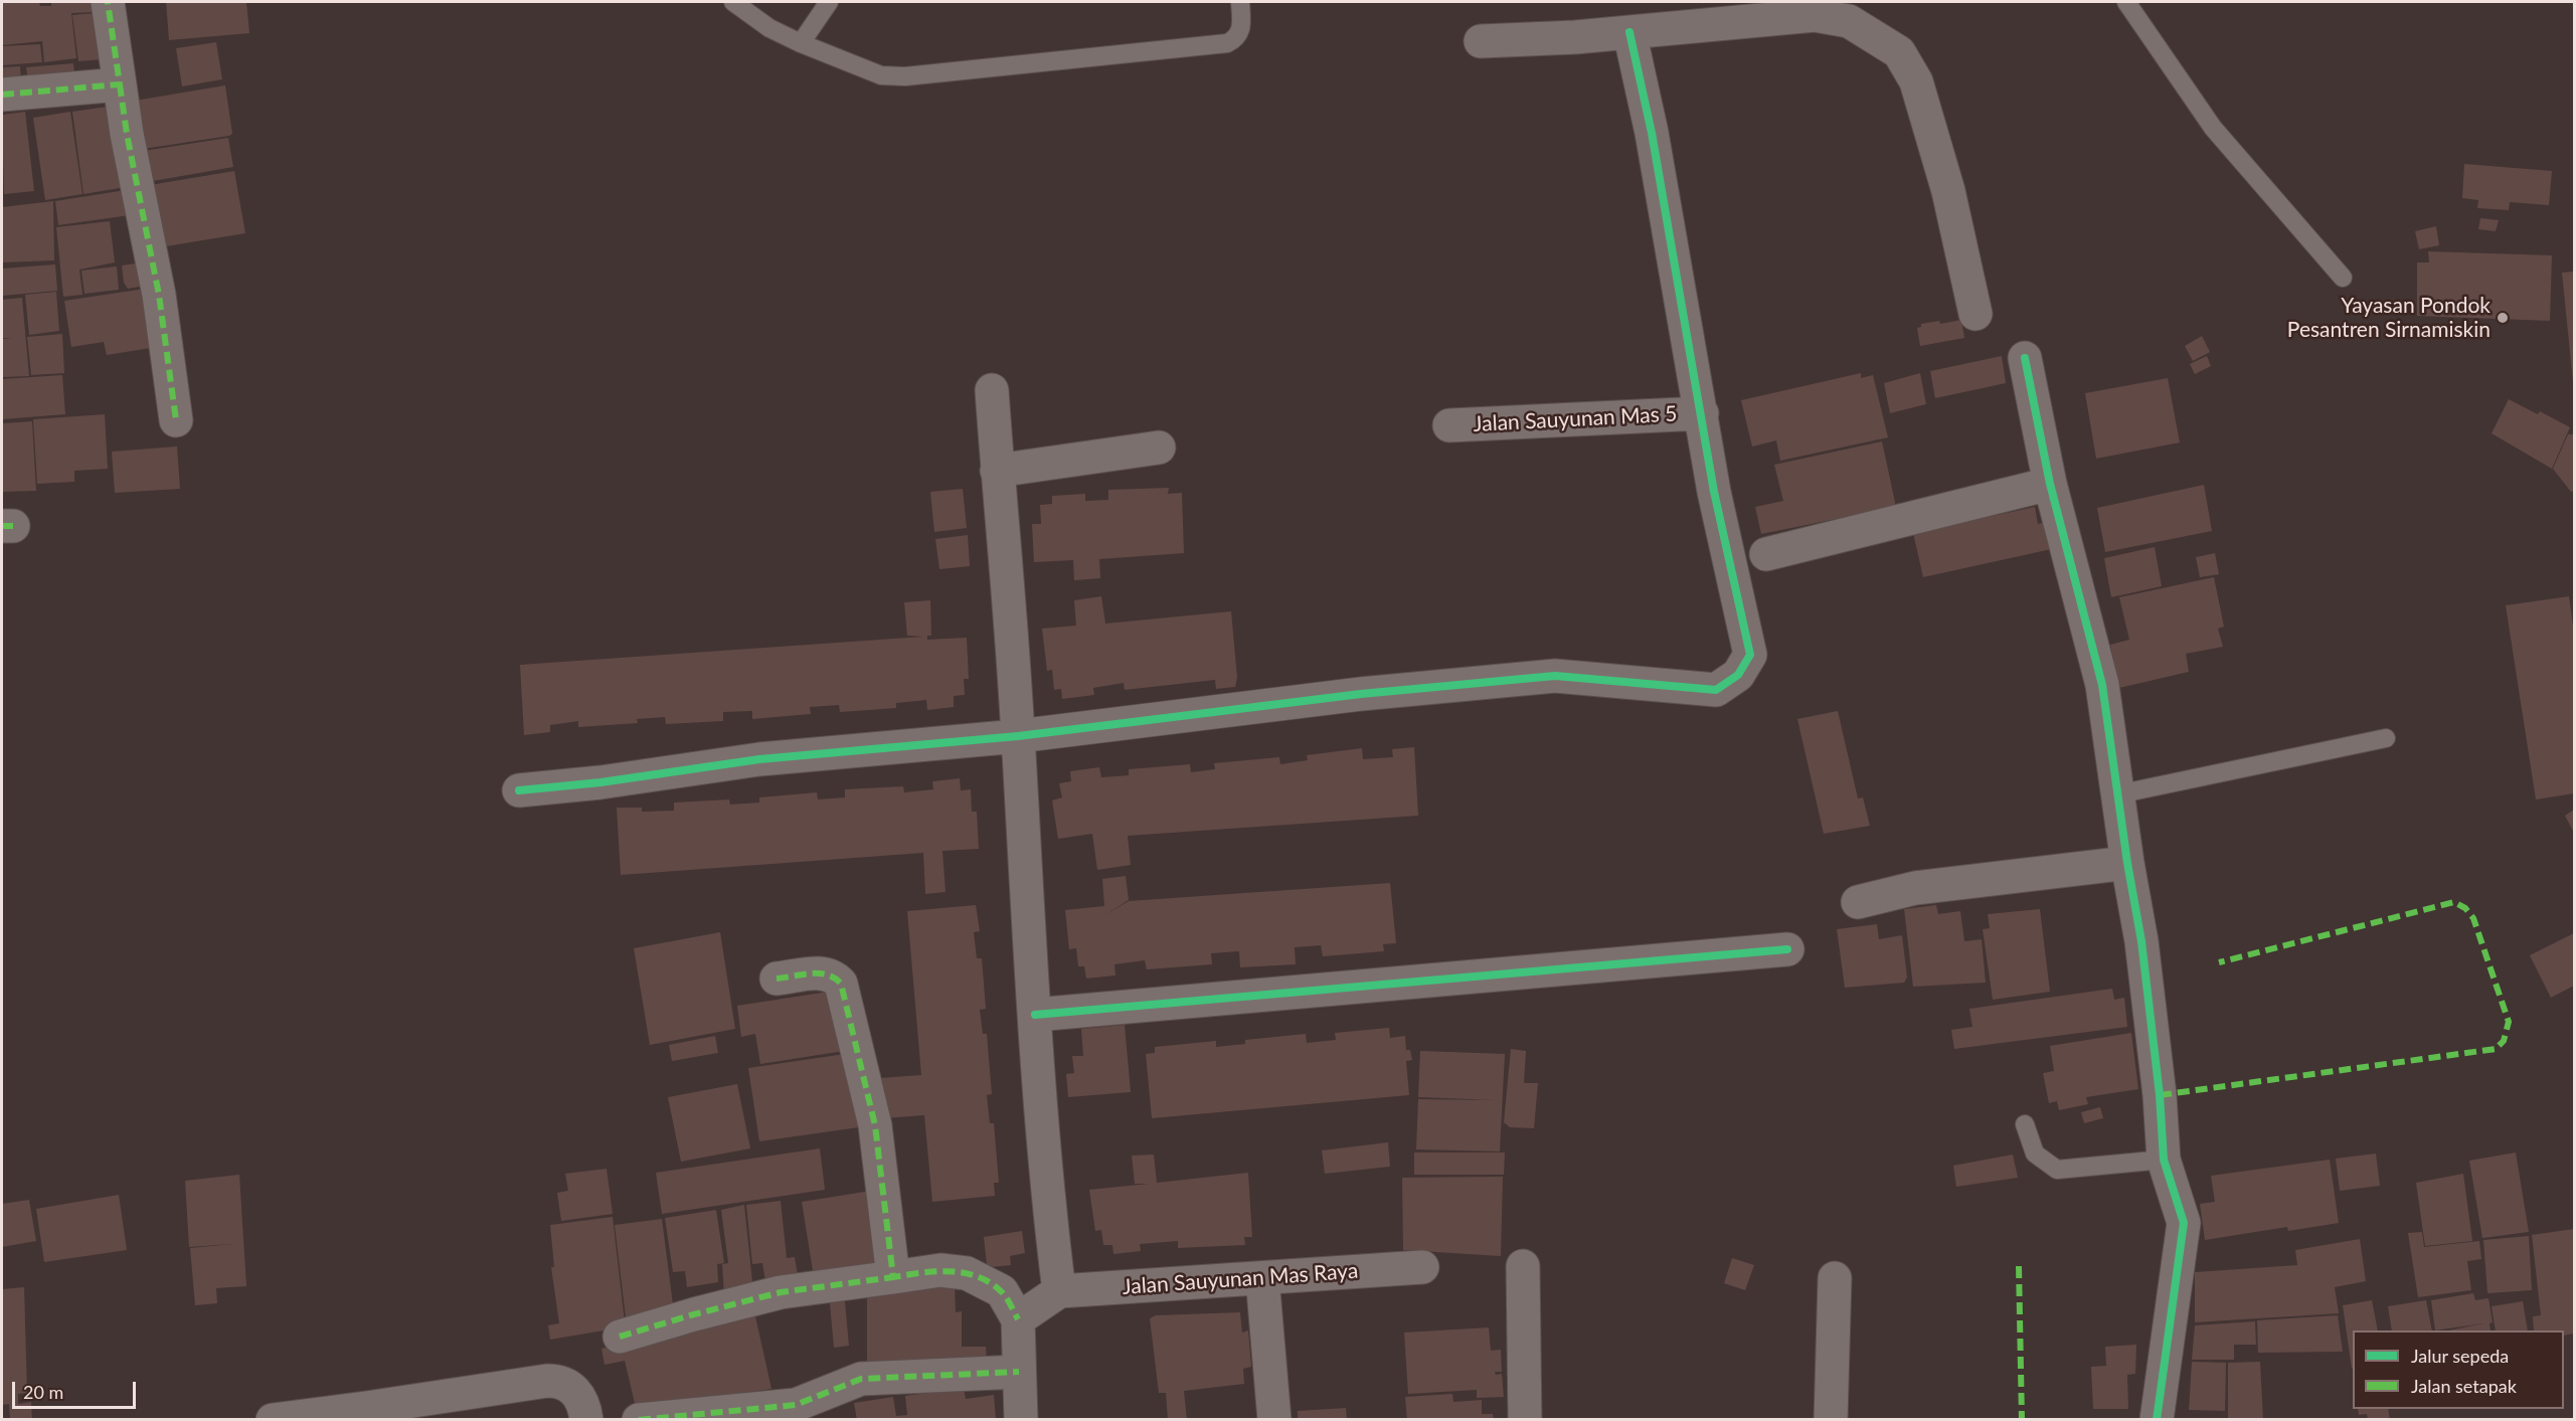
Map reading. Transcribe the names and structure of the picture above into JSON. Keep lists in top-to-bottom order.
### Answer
{
  "streets": {
    "street": ["Jalan Sauyunan Mas 5", "Jalan Sauyunan Mas Raya"]
  },
  "places": ["Yayasan Pondok Pesantren Sirnamiskin"],
  "legend": ["Jalur sepeda", "Jalan setapak"],
  "scale_bar": "20 m"
}
